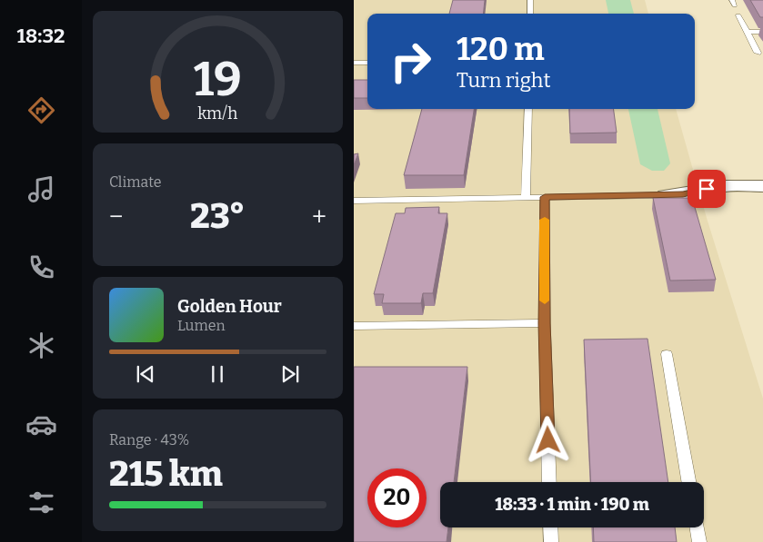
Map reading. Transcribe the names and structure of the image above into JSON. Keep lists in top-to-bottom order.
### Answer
{
  "page": {
    "tabs": "18:32",
    "turn": ["120 m", "Turn right"],
    "tile": [
      "Climate",
      ["Range · 43%", "215 km"]
    ],
    "heat": ["−", "23°", "+"],
    "song": ["Golden Hour", "Lumen"],
    "limit": "20",
    "trip": "18:33 · 1 min · 190 m",
    "gauge": ["19", "km/h"]
  }
}
